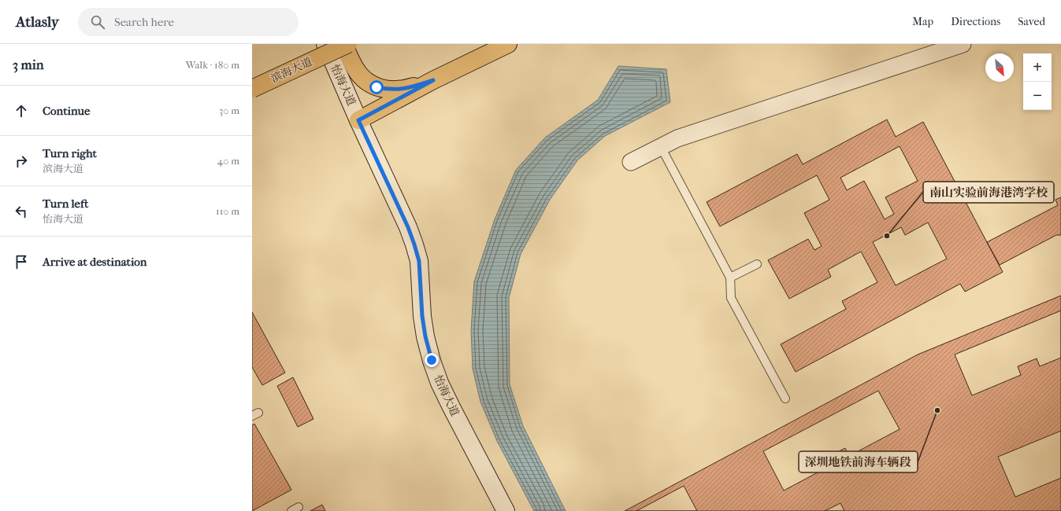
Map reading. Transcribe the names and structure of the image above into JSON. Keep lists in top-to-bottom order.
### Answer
{
  "streets": {
    "main road": ["滨海大道"],
    "street": ["怡海大道"]
  },
  "places": ["南山实验前海港湾学校", "深圳地铁前海车辆段"],
  "north": "bottom right",
  "page": {
    "header": "Atlasly",
    "search": "Search here",
    "nav": ["Map", "Directions", "Saved"],
    "heading": ["3 min", "Walk · 180 m"],
    "map_buttons": ["+", "−"],
    "list": [
      ["Continue", "30 m"],
      ["Turn right", "滨海大道", "40 m"],
      ["Turn left", "怡海大道", "110 m"],
      "Arrive at destination"
    ]
  }
}
